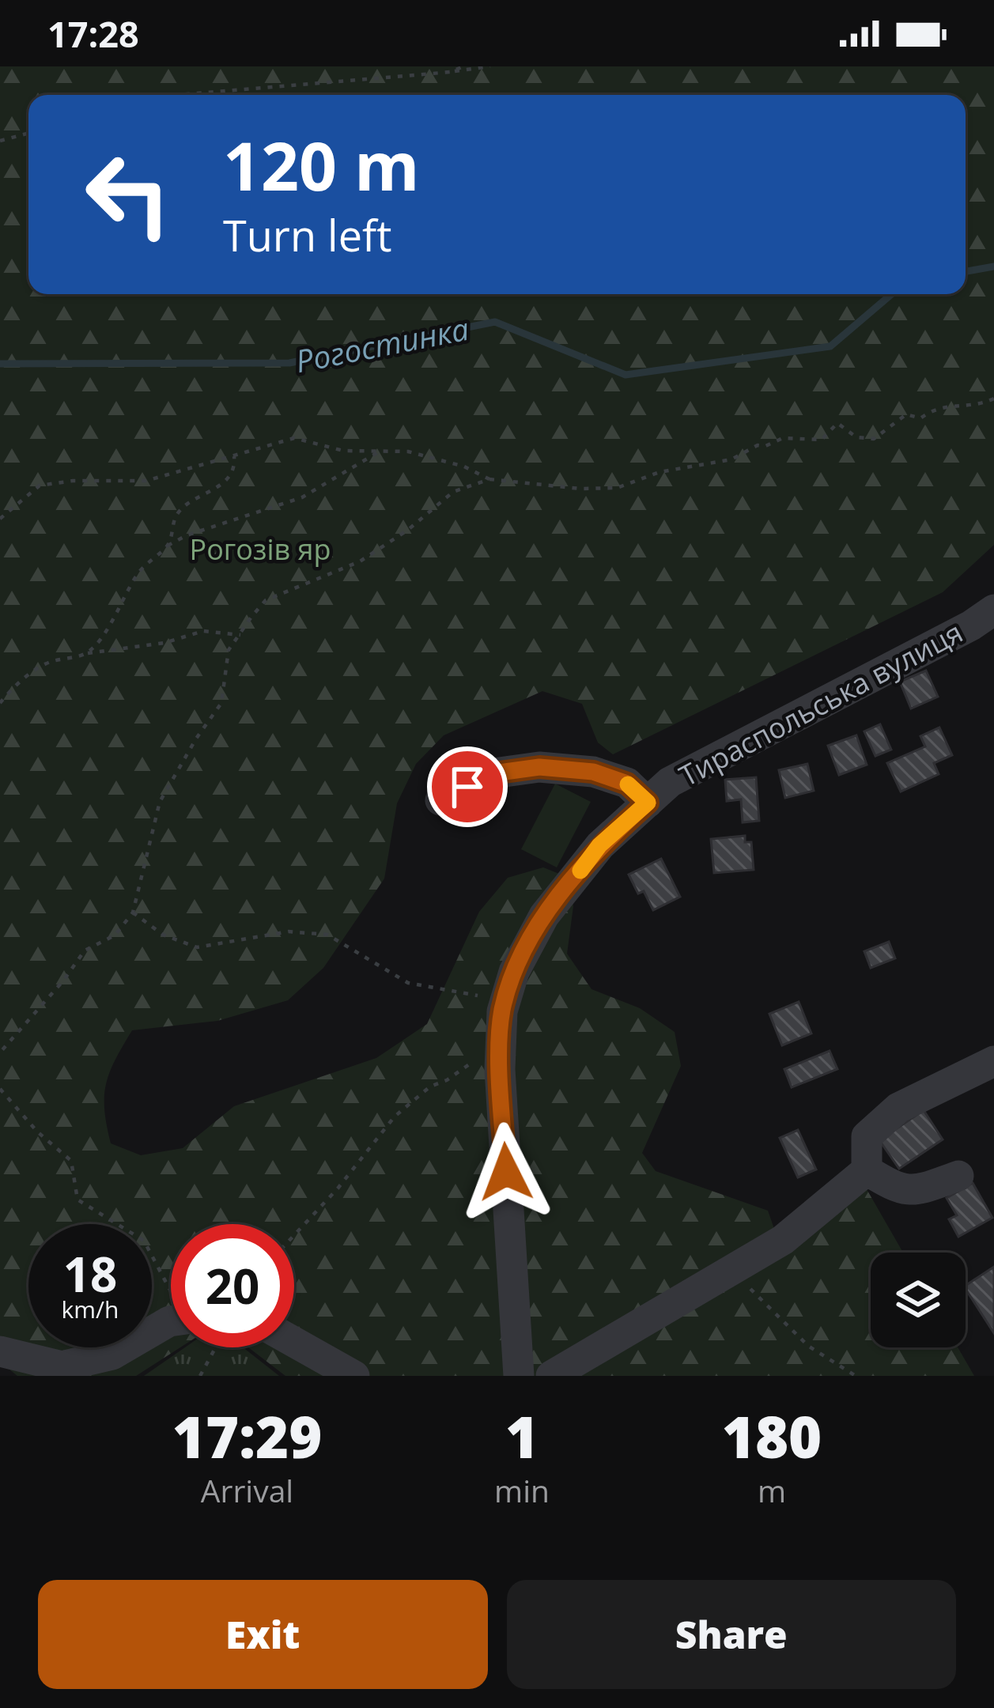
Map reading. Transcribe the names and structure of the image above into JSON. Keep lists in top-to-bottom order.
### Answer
{
  "streets": {
    "street": ["Тираспольська вулиця"]
  },
  "water": ["Рогостинка"],
  "parks": ["Рогозів яр"],
  "page": {
    "status": "17:28",
    "turn": ["120 m", "Turn left"],
    "speed": "18 km/h",
    "limit": "20",
    "eta": [
      "17:29",
      "Arrival",
      "1",
      "min",
      "180",
      "m"
    ],
    "buttons": ["Exit", "Share"]
  }
}
